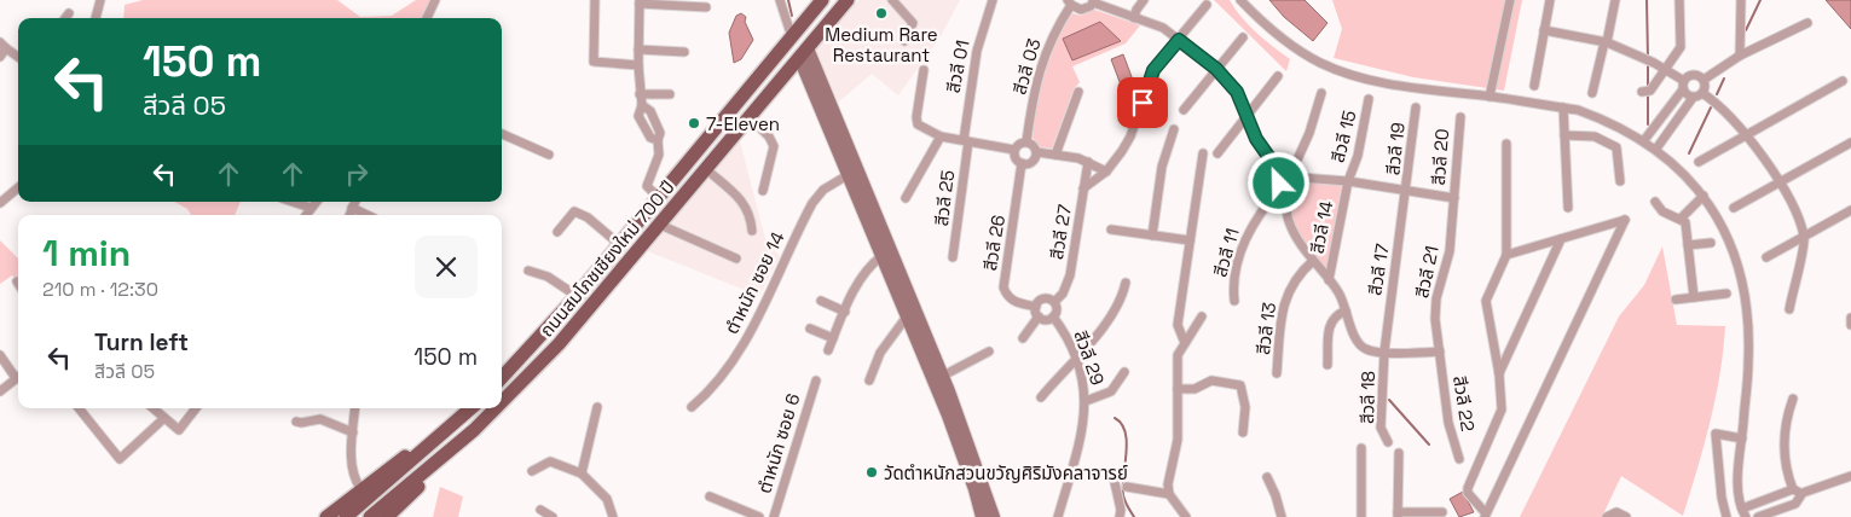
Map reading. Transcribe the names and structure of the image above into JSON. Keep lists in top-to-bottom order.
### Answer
{
  "streets": {
    "main road": ["ถนนสมโภชเชียงใหม่ 700 ปี"],
    "street": [
      "สีวลี 01",
      "สีวลี 03",
      "สีวลี 15",
      "สีวลี 19",
      "สีวลี 20",
      "สีวลี 25",
      "สีวลี 14",
      "สีวลี 27",
      "สีวลี 26",
      "สีวลี 11",
      "สีวลี 17",
      "สีวลี 21",
      "ตำหนัก ซอย 14",
      "สีวลี 13",
      "สีวลี 29",
      "สีวลี 18",
      "สีวลี 22",
      "ตำหนัก ซอย 6"
    ]
  },
  "crossings": [
    ["สีวลี 01", "สีวลี 25"],
    ["สีวลี 03", "สีวลี 26"],
    ["สีวลี 15", "สีวลี 14"],
    ["สีวลี 19", "สีวลี 17"],
    ["สีวลี 20", "สีวลี 21"],
    ["สีวลี 27", "สีวลี 26"],
    ["สีวลี 27", "สีวลี 29"],
    ["สีวลี 26", "สีวลี 29"],
    ["สีวลี 17", "สีวลี 18"],
    ["สีวลี 21", "สีวลี 22"]
  ],
  "places": ["Medium Rare Restaurant", "7-Eleven", "วัดตำหนักสวนขวัญศิริมังคลาจารย์"],
  "page": {
    "turn": ["150 m", "สีวลี 05"],
    "heading": ["1 min", "210 m · 12:30"],
    "list": [
      {
        "name": "Turn left",
        "note": "สีวลี 05",
        "value": "150 m"
      }
    ]
  }
}
